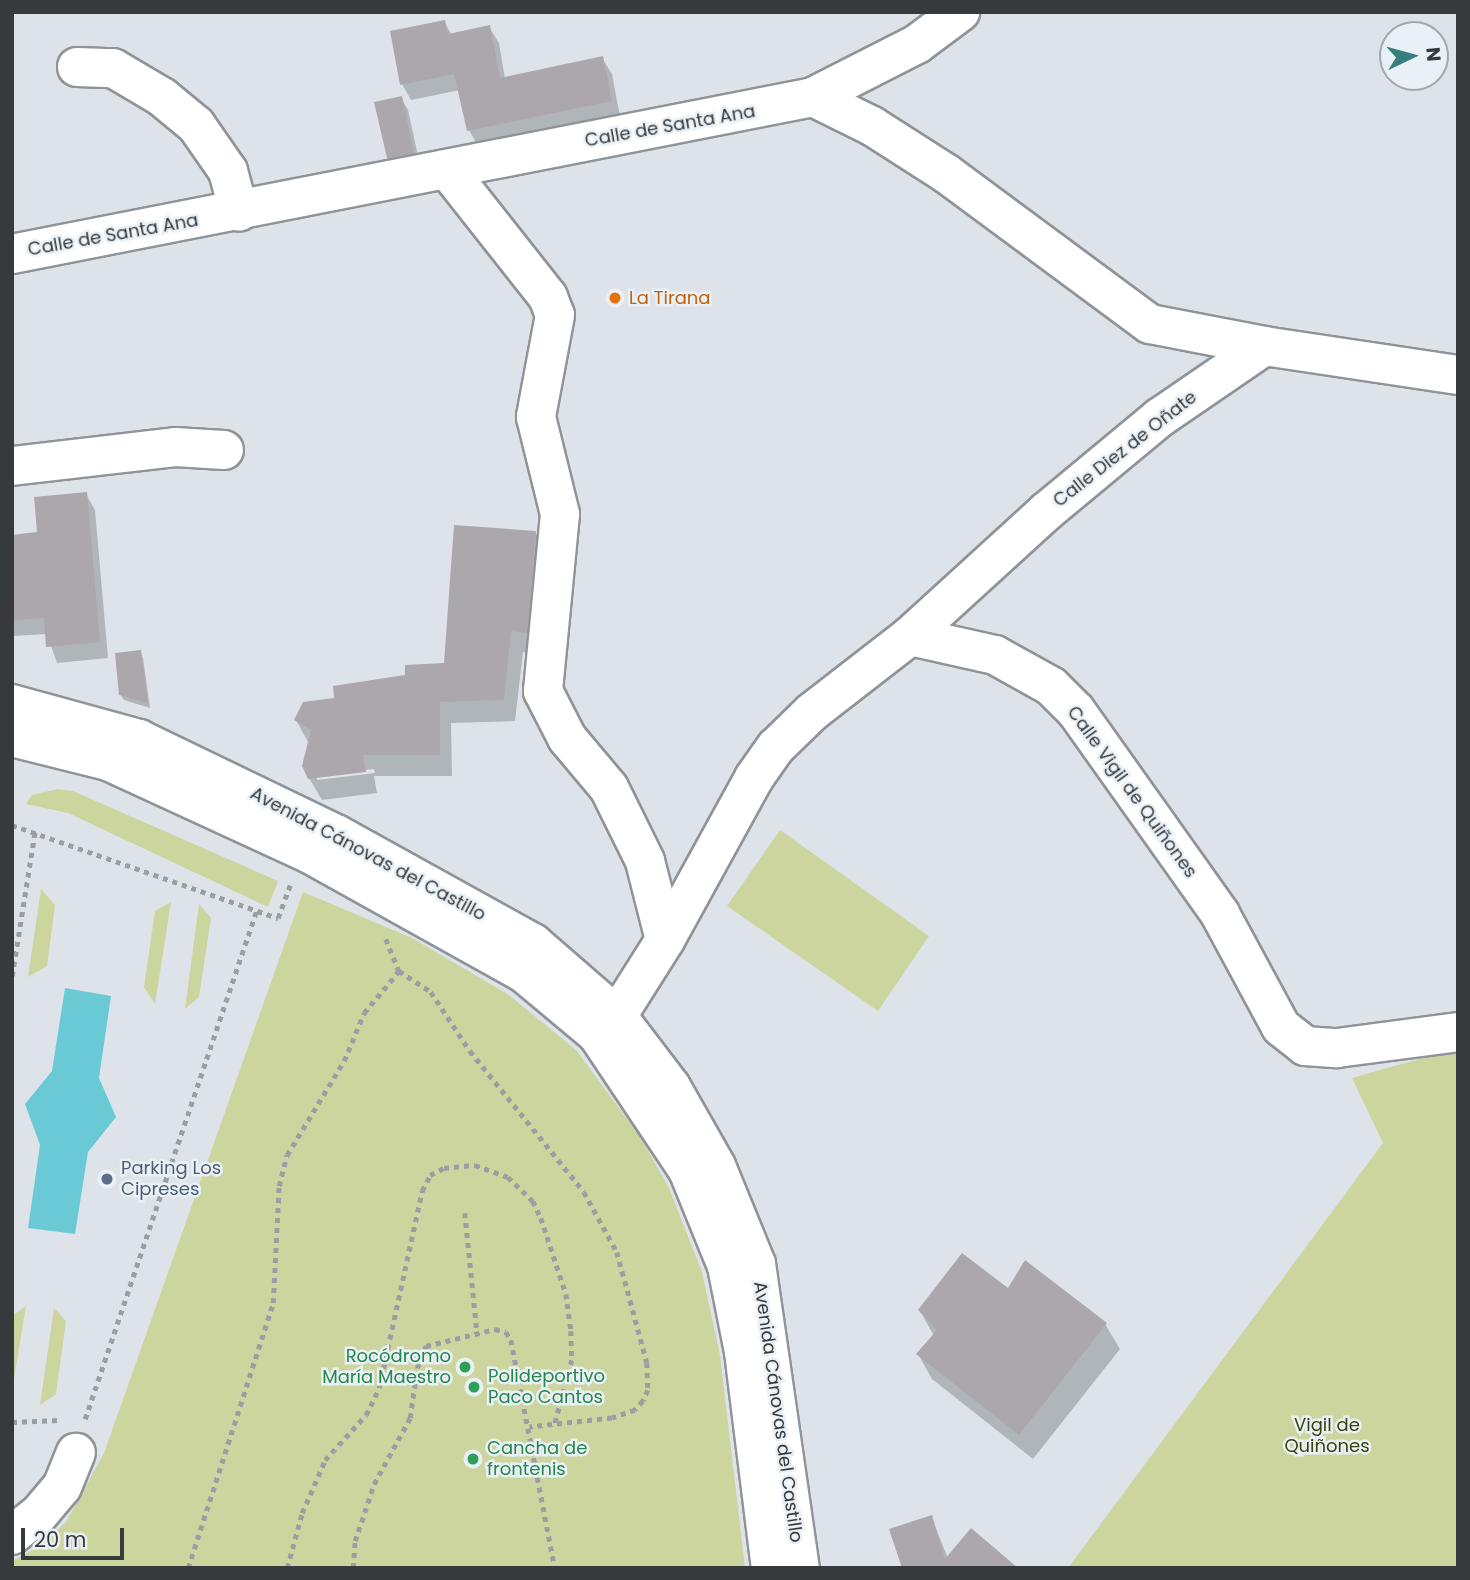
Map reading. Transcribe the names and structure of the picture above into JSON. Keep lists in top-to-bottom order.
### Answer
{
  "streets": {
    "street": [
      "Calle de Santa Ana",
      "Calle Diez de Oñate",
      "Calle Vigil de Quiñones",
      "Avenida Cánovas del Castillo"
    ]
  },
  "crossings": [
    ["Calle Diez de Oñate", "Calle Vigil de Quiñones"]
  ],
  "parks": ["Vigil de Quiñones"],
  "places": [
    "La Tirana",
    "Parking Los Cipreses",
    "Rocódromo María Maestro",
    "Polideportivo Paco Cantos",
    "Cancha de frontenis"
  ],
  "scale_bar": "20 m",
  "north": "right"
}
